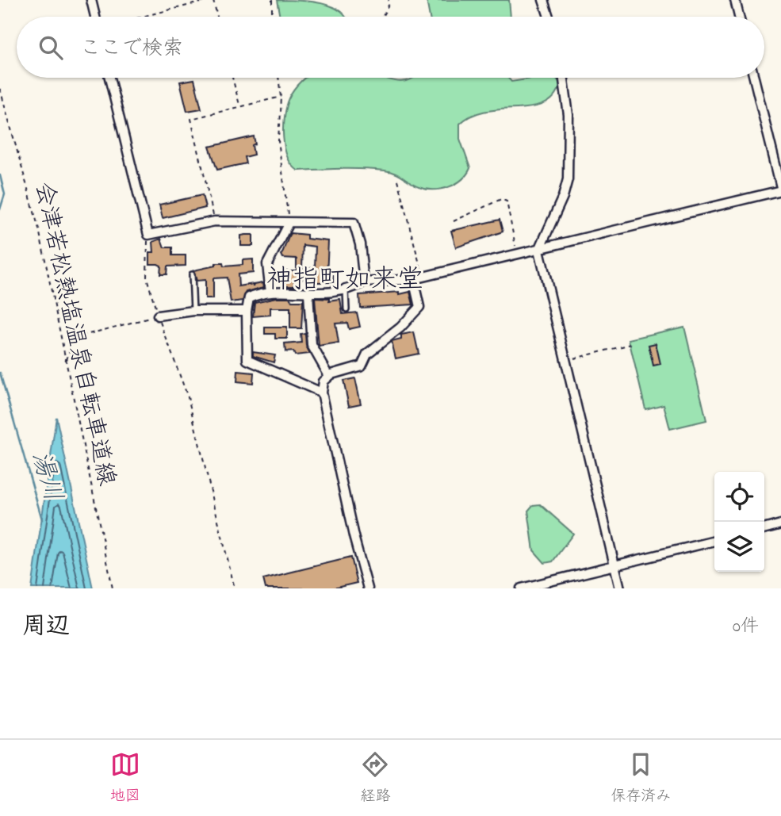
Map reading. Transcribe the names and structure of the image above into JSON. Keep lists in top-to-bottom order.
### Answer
{
  "streets": {
    "path": ["会津若松熱塩温泉自転車道線"]
  },
  "districts": ["神指町如来堂"],
  "water": ["湯川"],
  "page": {
    "search": "ここで検索",
    "heading": ["周辺", "0件"],
    "nav": ["地図", "経路", "保存済み"]
  }
}
